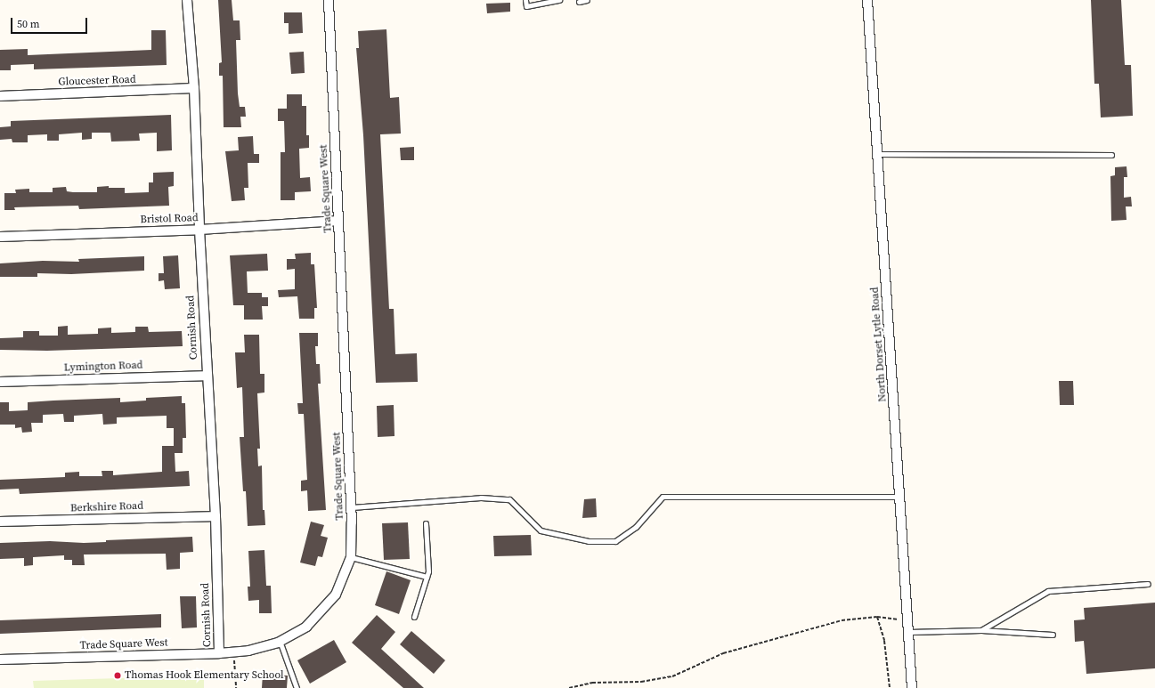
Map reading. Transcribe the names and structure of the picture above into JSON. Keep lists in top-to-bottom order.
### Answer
{
  "streets": {
    "street": [
      "Gloucester Road",
      "Trade Square West",
      "Bristol Road",
      "Cornish Road",
      "North Dorset Lytle Road",
      "Lymington Road",
      "Berkshire Road"
    ]
  },
  "crossings": [
    ["Gloucester Road", "Cornish Road"],
    ["Trade Square West", "Bristol Road"],
    ["Trade Square West", "Cornish Road"],
    ["Bristol Road", "Cornish Road"],
    ["Cornish Road", "Lymington Road"],
    ["Cornish Road", "Berkshire Road"]
  ],
  "places": ["Thomas Hook Elementary School"],
  "scale_bar": "50 m"
}
